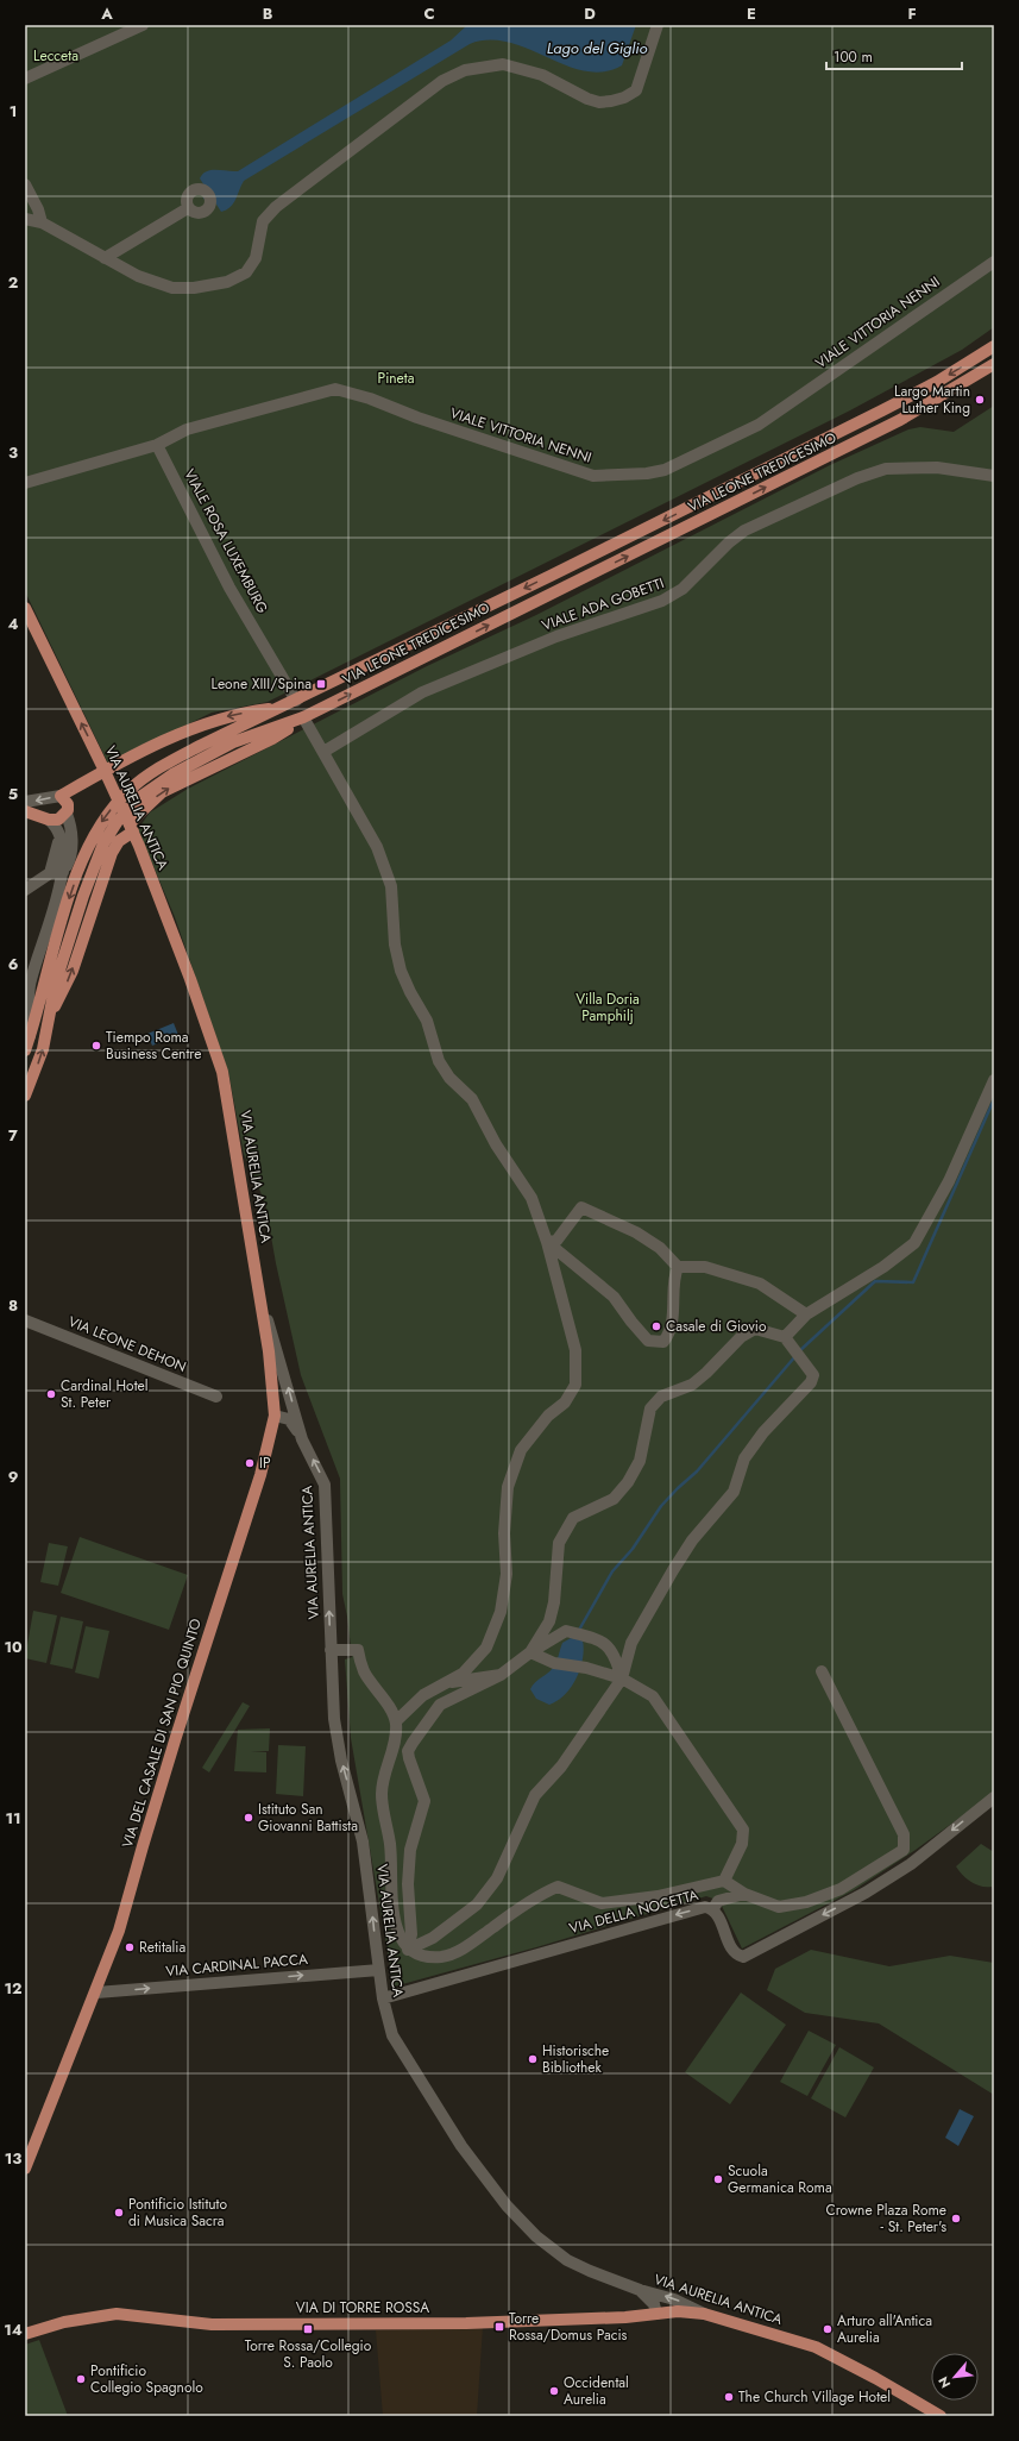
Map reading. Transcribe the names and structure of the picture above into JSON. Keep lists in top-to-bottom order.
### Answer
{
  "streets": {
    "main road": [
      "VIA LEONE TREDICESIMO",
      "VIA AURELIA ANTICA",
      "VIA DEL CASALE DI SAN PIO QUINTO",
      "VIA DI TORRE ROSSA"
    ],
    "street": [
      "VIALE VITTORIA NENNI",
      "VIALE ROSA LUXEMBURG",
      "VIALE ADA GOBETTI",
      "VIA LEONE DEHON",
      "VIA DELLA NOCETTA",
      "VIA CARDINAL PACCA"
    ]
  },
  "crossings": [
    ["VIALE VITTORIA NENNI", "VIALE ROSA LUXEMBURG"],
    ["VIA LEONE TREDICESIMO", "VIALE ROSA LUXEMBURG"],
    ["VIA AURELIA ANTICA", "VIA DEL CASALE DI SAN PIO QUINTO"],
    ["VIA AURELIA ANTICA", "VIA DELLA NOCETTA"],
    ["VIA AURELIA ANTICA", "VIA CARDINAL PACCA"],
    ["VIA AURELIA ANTICA", "VIA DI TORRE ROSSA"],
    ["VIA DEL CASALE DI SAN PIO QUINTO", "VIA CARDINAL PACCA"]
  ],
  "one_way": ["VIA AURELIA ANTICA", "VIA CARDINAL PACCA"],
  "water": ["Lago del Giglio"],
  "parks": ["Lecceta", "Pineta", "Villa Doria Pamphilj"],
  "places": {
    "other": [
      "Largo Martin Luther King",
      "Tiempo Roma Business Centre",
      "Casale di Giovio",
      "Cardinal Hotel St. Peter",
      "IP",
      "Istituto San Giovanni Battista",
      "Retitalia",
      "Historische Bibliothek",
      "Scuola Germanica Roma",
      "Pontificio Istituto di Musica Sacra",
      "Crowne Plaza Rome - St. Peter's",
      "Arturo all'Antica Aurelia",
      "Pontificio Collegio Spagnolo",
      "Occidental Aurelia",
      "The Church Village Hotel"
    ],
    "transit": ["Leone XIII/Spina", "Torre Rossa/Domus Pacis", "Torre Rossa/Collegio S. Paolo"]
  },
  "scale_bar": "100 m",
  "north": "bottom left",
  "grid": {
    "columns": [
      "A",
      "B",
      "C",
      "D",
      "E",
      "F"
    ],
    "rows": [
      "1",
      "2",
      "3",
      "4",
      "5",
      "6",
      "7",
      "8",
      "9",
      "10",
      "11",
      "12",
      "13",
      "14"
    ]
  }
}
